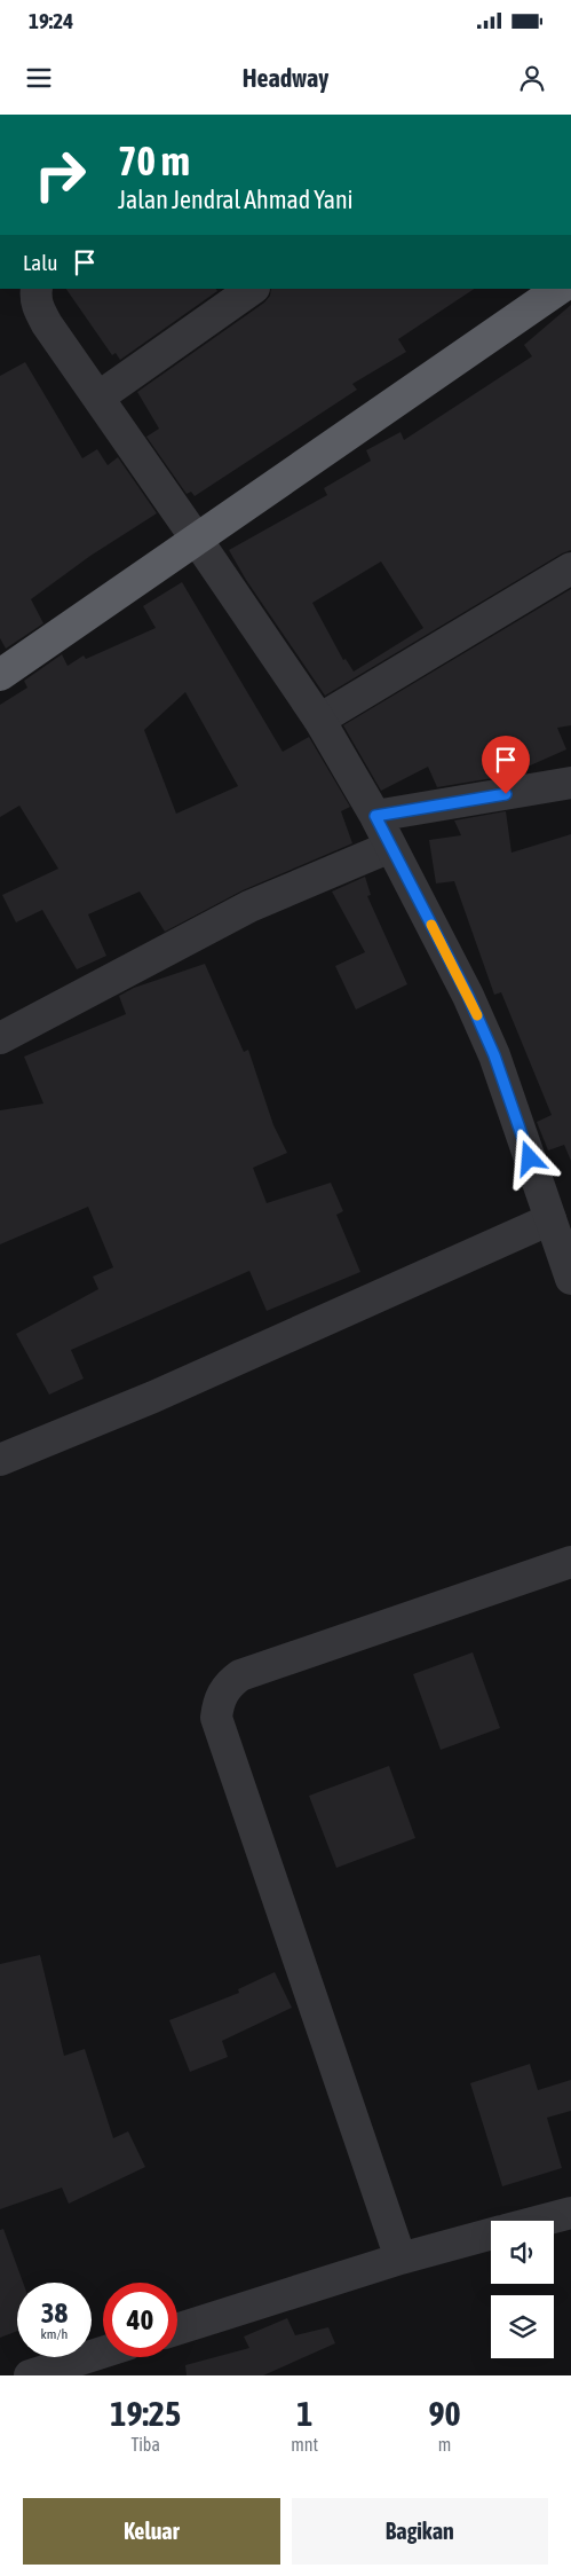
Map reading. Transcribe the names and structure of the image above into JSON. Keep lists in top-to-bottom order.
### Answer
{
  "page": {
    "status": "19:24",
    "header": "Headway",
    "turn": ["70 m", "Jalan Jendral Ahmad Yani"],
    "then": "Lalu",
    "speed": "38 km/h",
    "limit": "40",
    "eta": [
      "19:25",
      "Tiba",
      "1",
      "mnt",
      "90",
      "m"
    ],
    "buttons": ["Keluar", "Bagikan"]
  }
}
